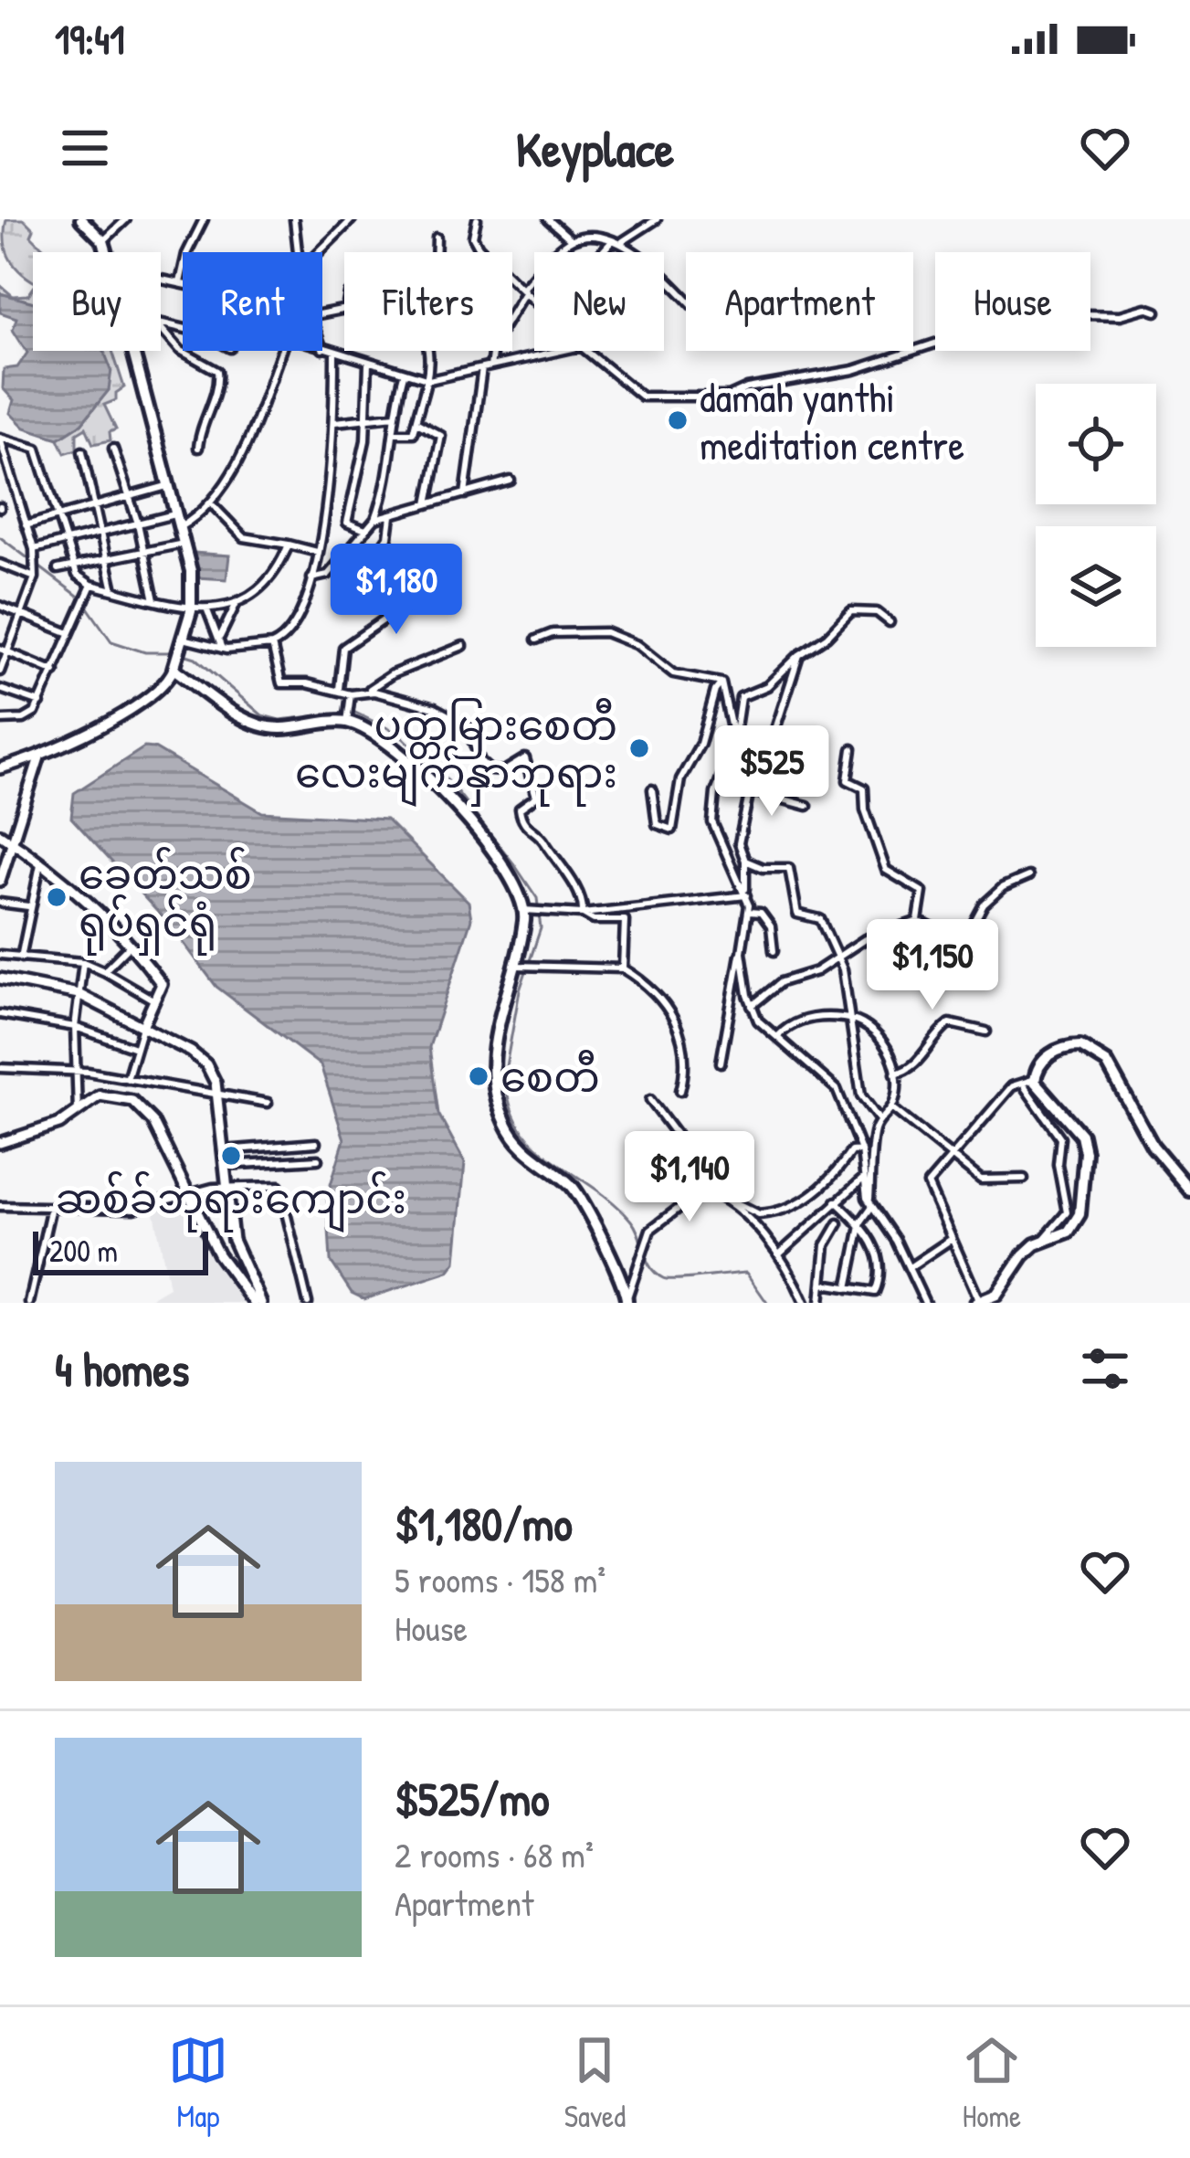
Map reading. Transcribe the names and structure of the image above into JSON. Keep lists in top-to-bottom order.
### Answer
{
  "places": [
    "damah yanthi meditation centre",
    "ပတ္တမြား‌စေတီ‌ လေးမျက်နှာဘုရား",
    "ခေတ်သစ် ရုပ်‌ရှင်ရုံ",
    "စေတီ",
    "ဆစ်ခ်ဘုရားကျောင်း"
  ],
  "scale_bar": "200 m",
  "page": {
    "status": "19:41",
    "header": "Keyplace",
    "chip": [
      "Buy",
      "Rent",
      "Filters",
      "New",
      "Apartment",
      "House"
    ],
    "price": [
      "$1,180",
      "$525",
      "$1,150",
      "$1,140"
    ],
    "scale": "200 m",
    "heading": "4 homes",
    "list": [
      {
        "name": "$1,180/mo",
        "note": "5 rooms · 158 m² · House"
      },
      {
        "name": "$525/mo",
        "note": "2 rooms · 68 m² · Apartment"
      }
    ],
    "tabs": ["Map", "Saved", "Home"]
  }
}
